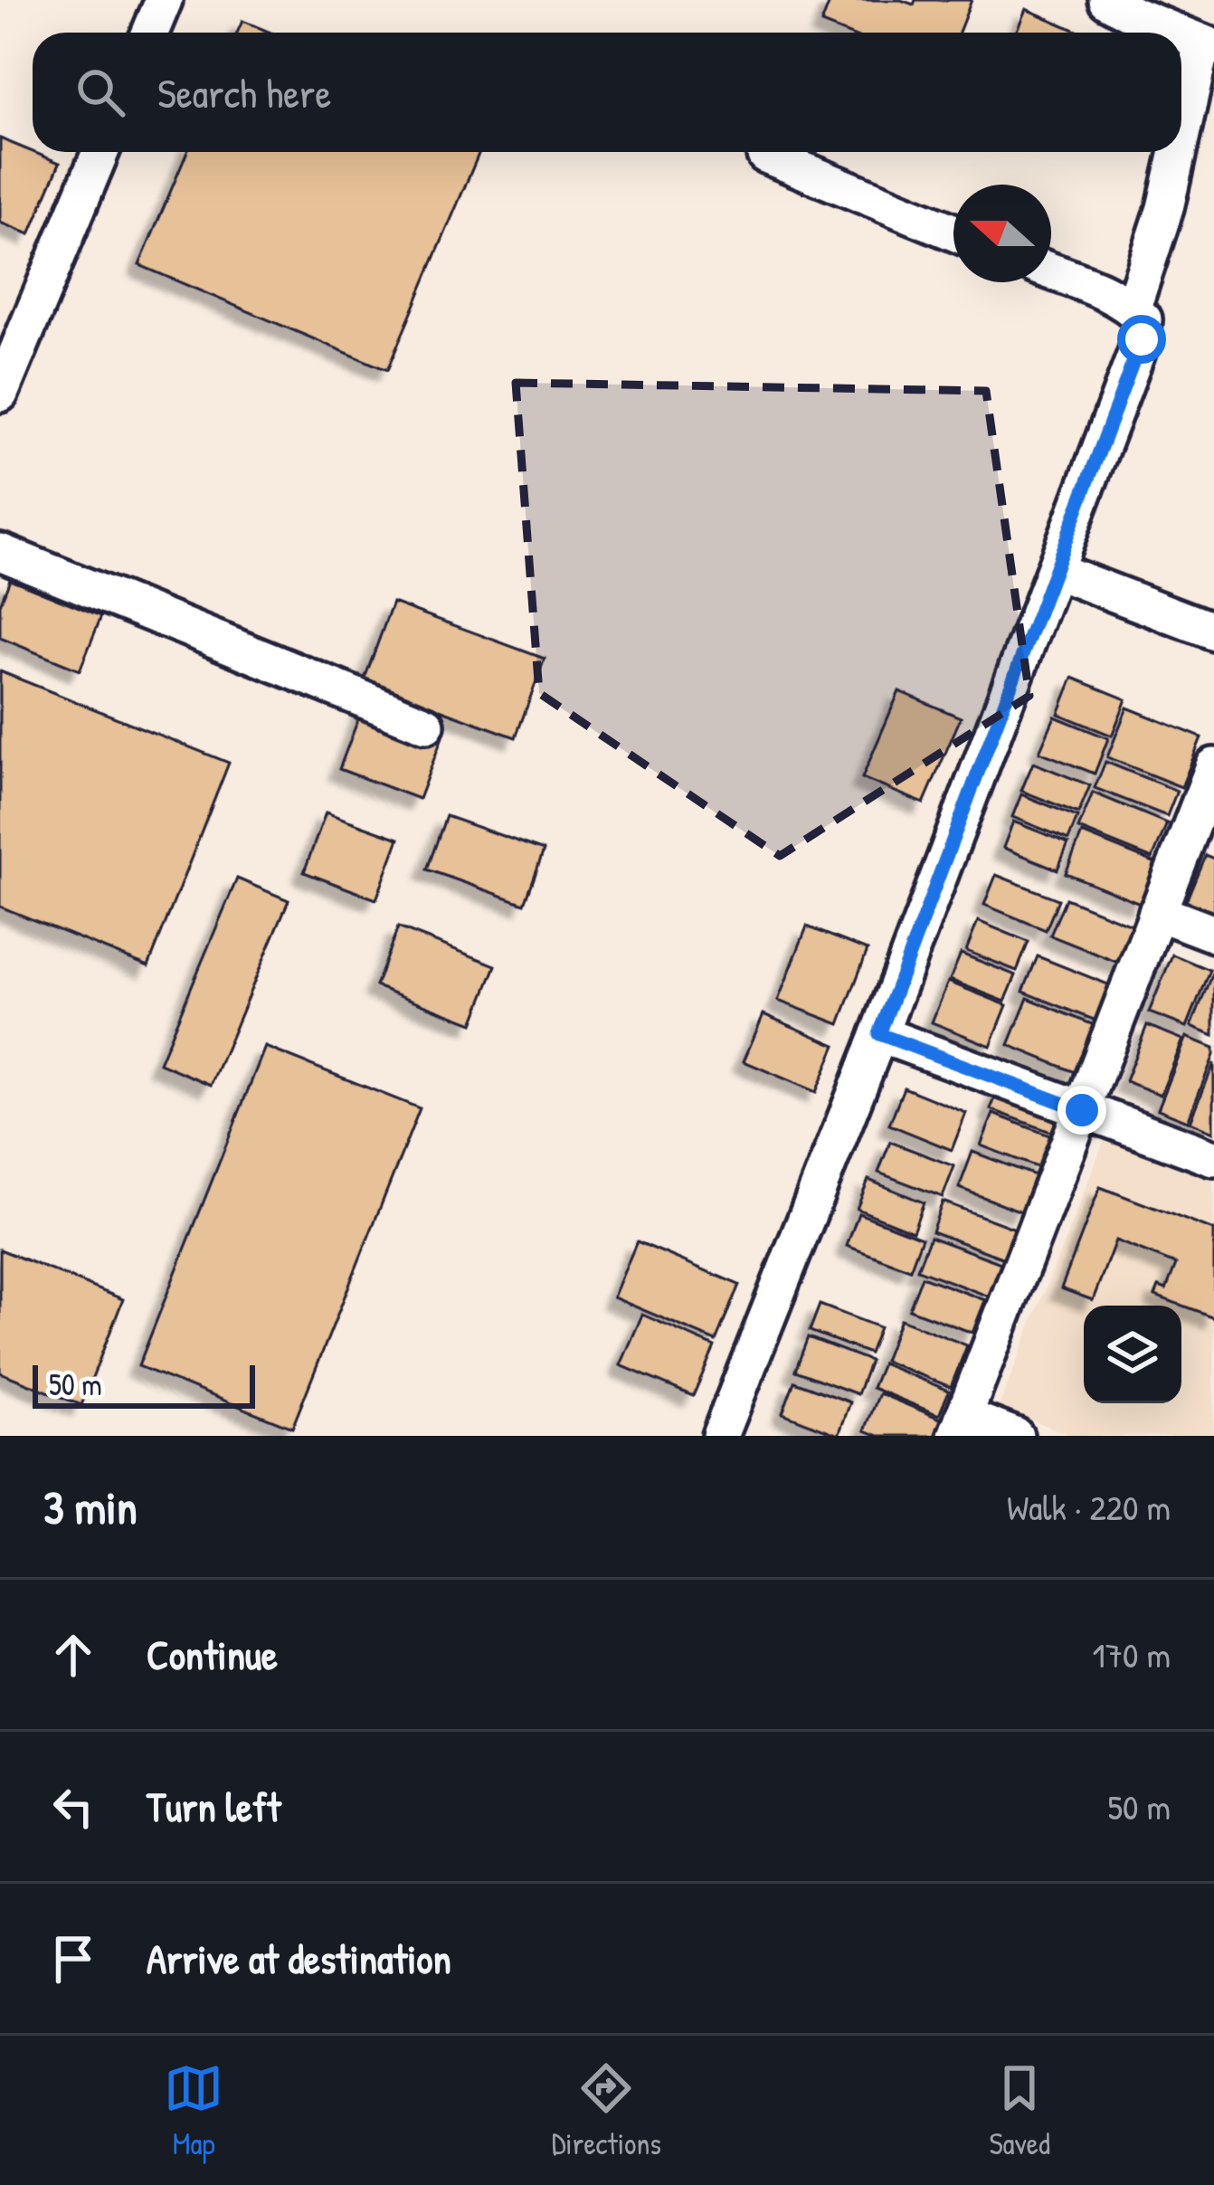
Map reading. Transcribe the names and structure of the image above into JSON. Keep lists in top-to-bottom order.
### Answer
{
  "scale_bar": "50 m",
  "north": "left",
  "page": {
    "search": "Search here",
    "scale": "50 m",
    "heading": ["3 min", "Walk · 220 m"],
    "list": [
      ["Continue", "170 m"],
      ["Turn left", "50 m"],
      "Arrive at destination"
    ],
    "nav": ["Map", "Directions", "Saved"]
  }
}
